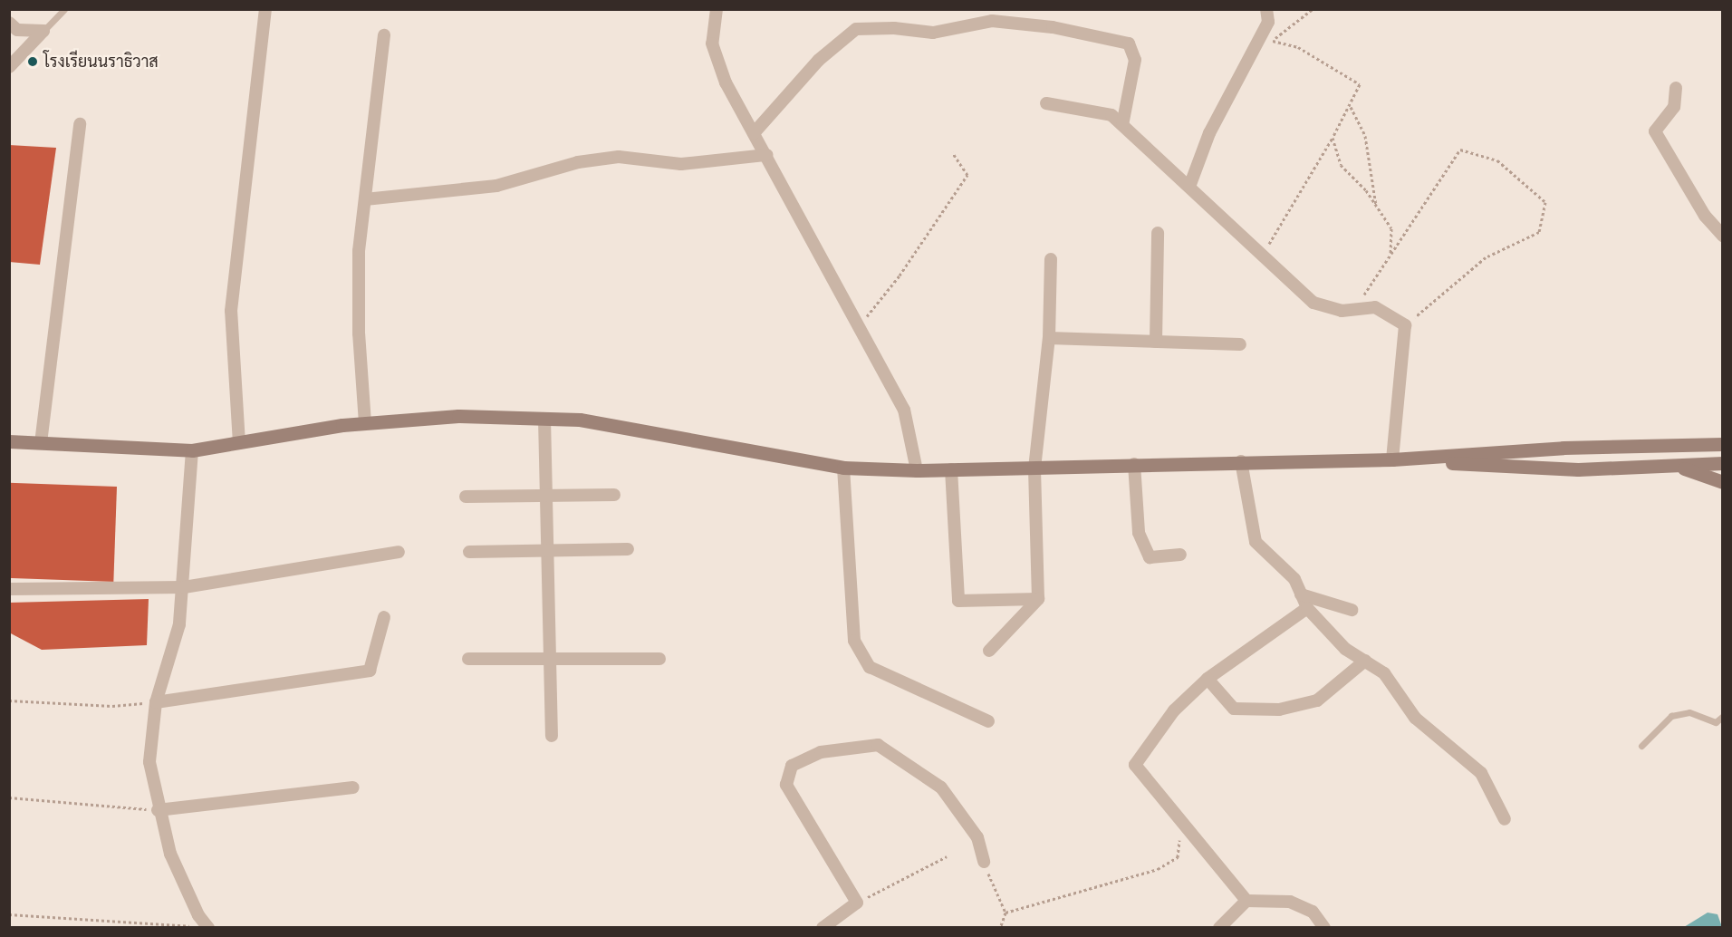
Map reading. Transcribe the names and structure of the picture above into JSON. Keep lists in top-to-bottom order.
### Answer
{
  "places": ["โรงเรียนนราธิวาส"]
}
